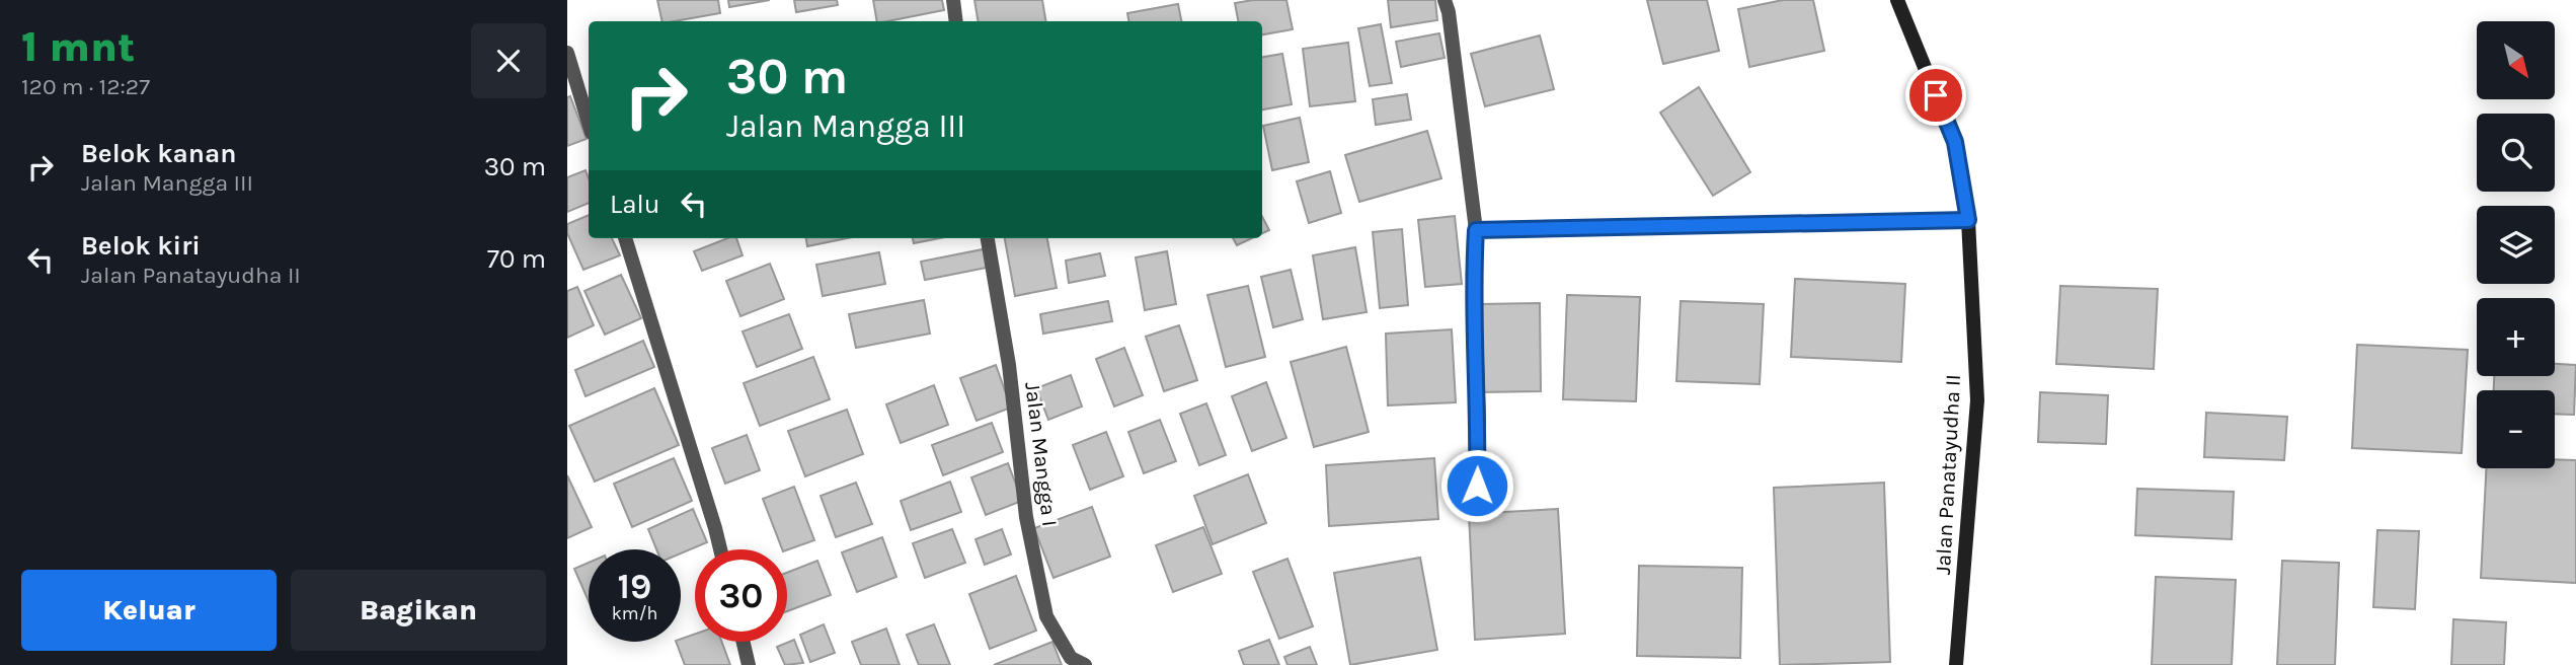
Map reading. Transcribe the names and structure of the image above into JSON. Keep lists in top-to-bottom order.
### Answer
{
  "streets": {
    "street": ["Jalan Mangga I", "Jalan Panatayudha II"]
  },
  "north": "bottom right",
  "page": {
    "heading": ["1 mnt", "120 m · 12:27"],
    "map_buttons": ["+", "−"],
    "turn": ["30 m", "Jalan Mangga III"],
    "list": [
      {
        "name": "Belok kanan",
        "note": "Jalan Mangga III",
        "value": "30 m"
      },
      {
        "name": "Belok kiri",
        "note": "Jalan Panatayudha II",
        "value": "70 m"
      }
    ],
    "then": "Lalu",
    "speed": "19 km/h",
    "limit": "30",
    "buttons": ["Keluar", "Bagikan"]
  }
}
